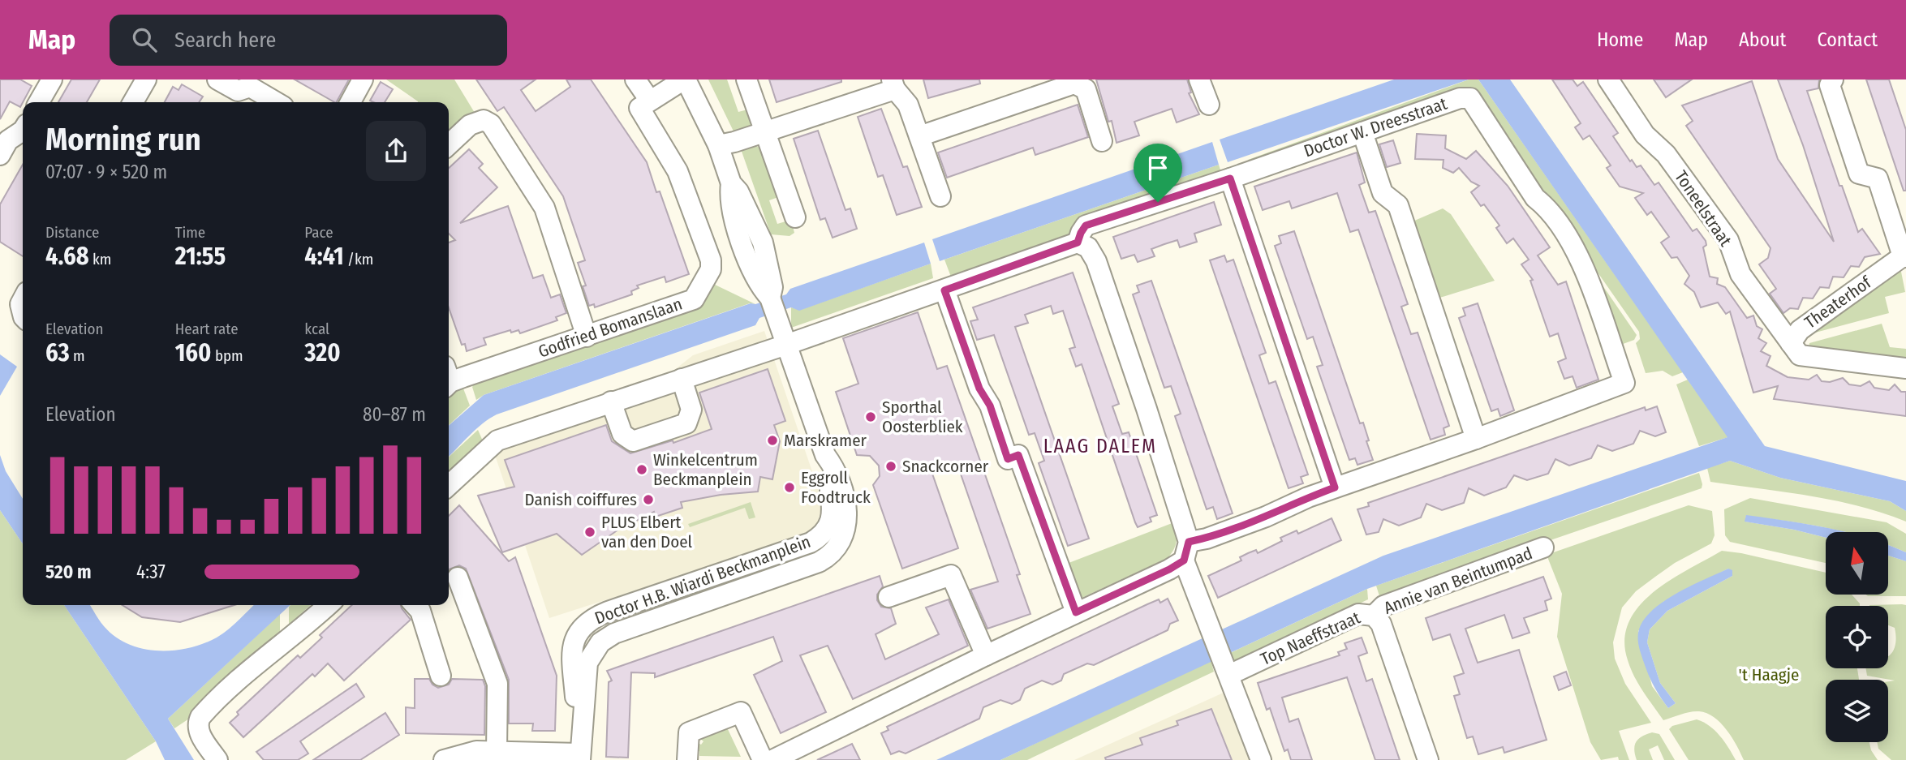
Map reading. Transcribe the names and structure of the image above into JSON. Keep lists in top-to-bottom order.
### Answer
{
  "streets": {
    "street": [
      "Doctor W. Dreesstraat",
      "Toneelstraat",
      "Theaterhof",
      "Godfried Bomanslaan",
      "Doctor H.B. Wiardi Beckmanplein",
      "Annie van Beintumpad",
      "Top Naeffstraat"
    ]
  },
  "crossings": [
    ["Toneelstraat", "Theaterhof"],
    ["Annie van Beintumpad", "Top Naeffstraat"]
  ],
  "districts": ["LAAG DALEM"],
  "parks": ["'t Haagje"],
  "places": [
    "Sporthal Oosterbliek",
    "Marskramer",
    "Snackcorner",
    "Winkelcentrum Beckmanplein",
    "Eggroll Foodtruck",
    "Danish coiffures",
    "PLUS Elbert van den Doel"
  ],
  "north": "top",
  "page": {
    "header": "Map",
    "search": "Search here",
    "nav": [
      "Home",
      "Map",
      "About",
      "Contact"
    ],
    "heading": ["Morning run", "07:07 · 9 × 520 m"],
    "stats": [
      ["Distance", "4.68 km"],
      ["Time", "21:55"],
      ["Pace", "4:41 /km"],
      ["Elevation", "63 m"],
      ["Heart rate", "160 bpm"],
      ["kcal", "320"]
    ],
    "chart": ["Elevation", "80–87 m"],
    "list": [
      {
        "name": "520 m",
        "note": "4:37"
      }
    ]
  }
}
